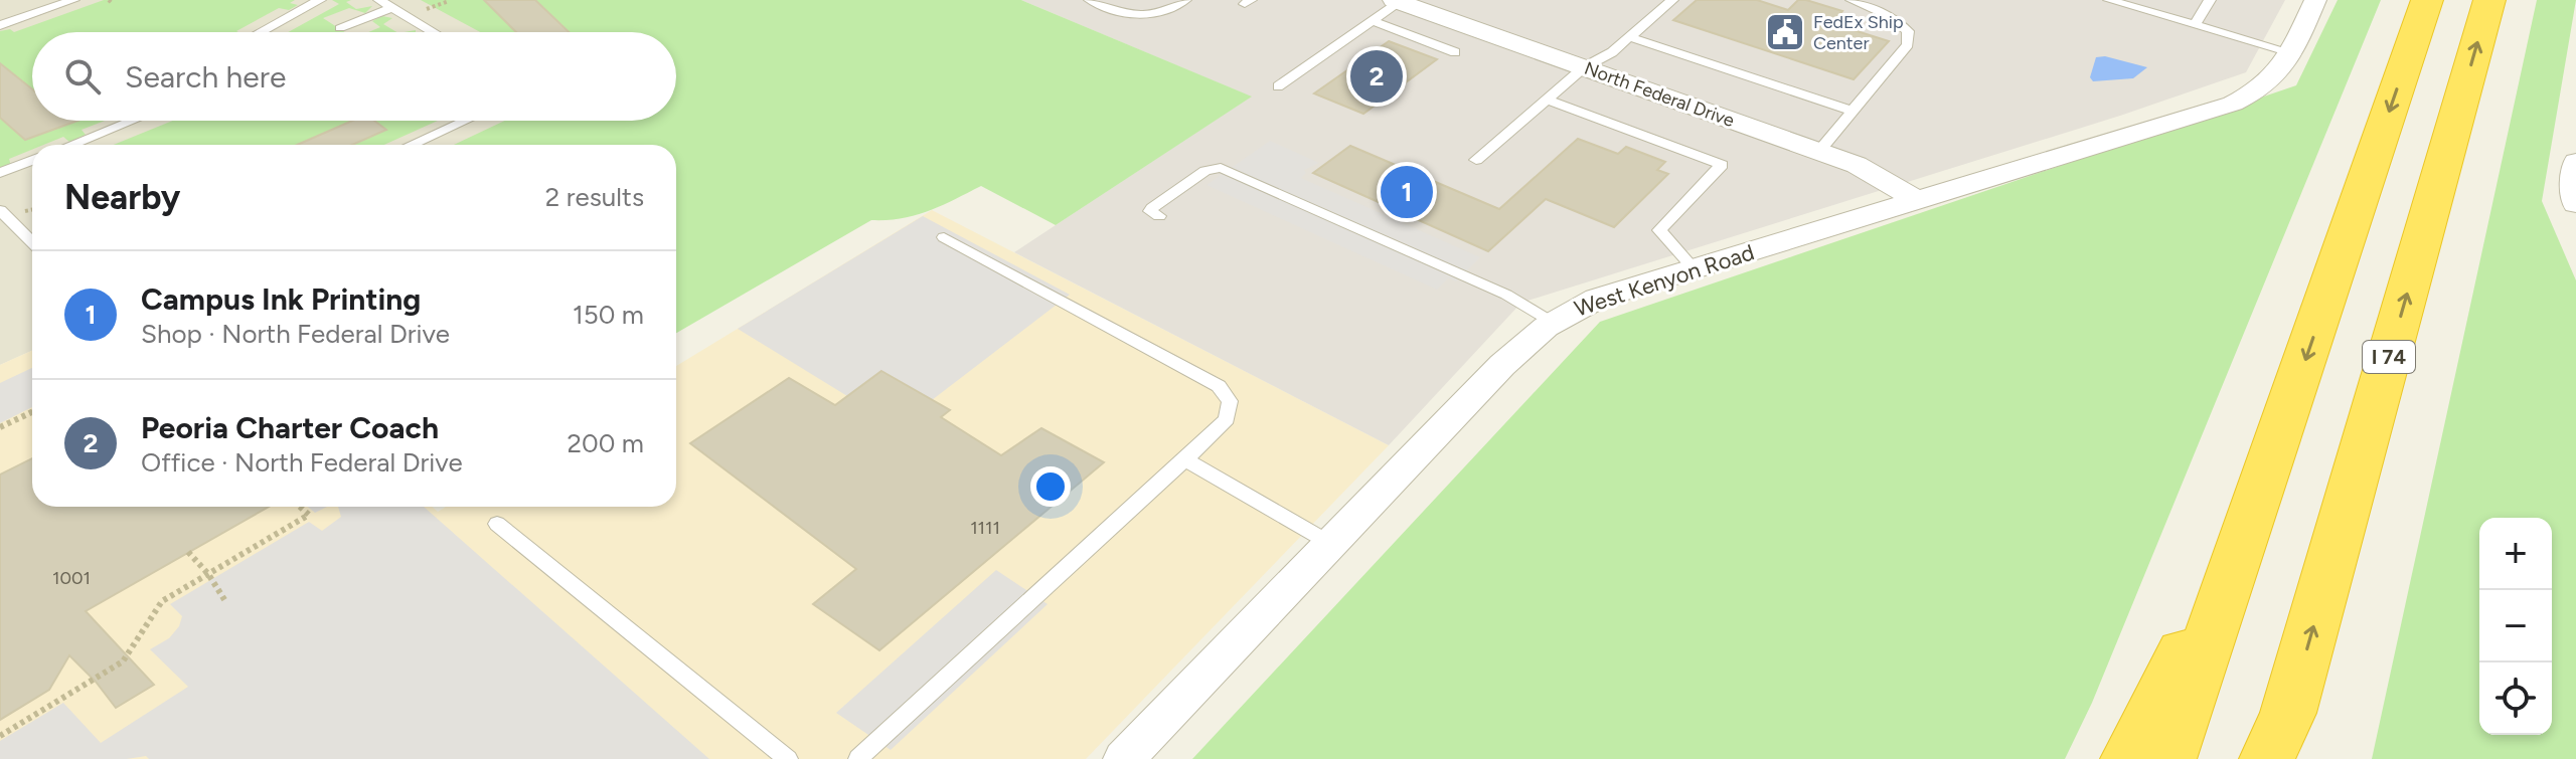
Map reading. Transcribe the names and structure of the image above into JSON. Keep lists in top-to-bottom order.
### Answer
{
  "streets": {
    "highway": ["I 74"],
    "street": ["North Federal Drive", "West Kenyon Road"]
  },
  "crossings": [
    ["North Federal Drive", "West Kenyon Road"]
  ],
  "places": {
    "public building": ["FedEx Ship Center"]
  },
  "house_numbers": ["1111", "1001"],
  "page": {
    "search": "Search here",
    "pins": ["2", "1"],
    "heading": ["Nearby", "2 results"],
    "list": [
      {
        "mark": "1",
        "name": "Campus Ink Printing",
        "note": "Shop · North Federal Drive",
        "value": "150 m"
      },
      {
        "mark": "2",
        "name": "Peoria Charter Coach",
        "note": "Office · North Federal Drive",
        "value": "200 m"
      }
    ],
    "map_buttons": ["+", "−"]
  }
}
